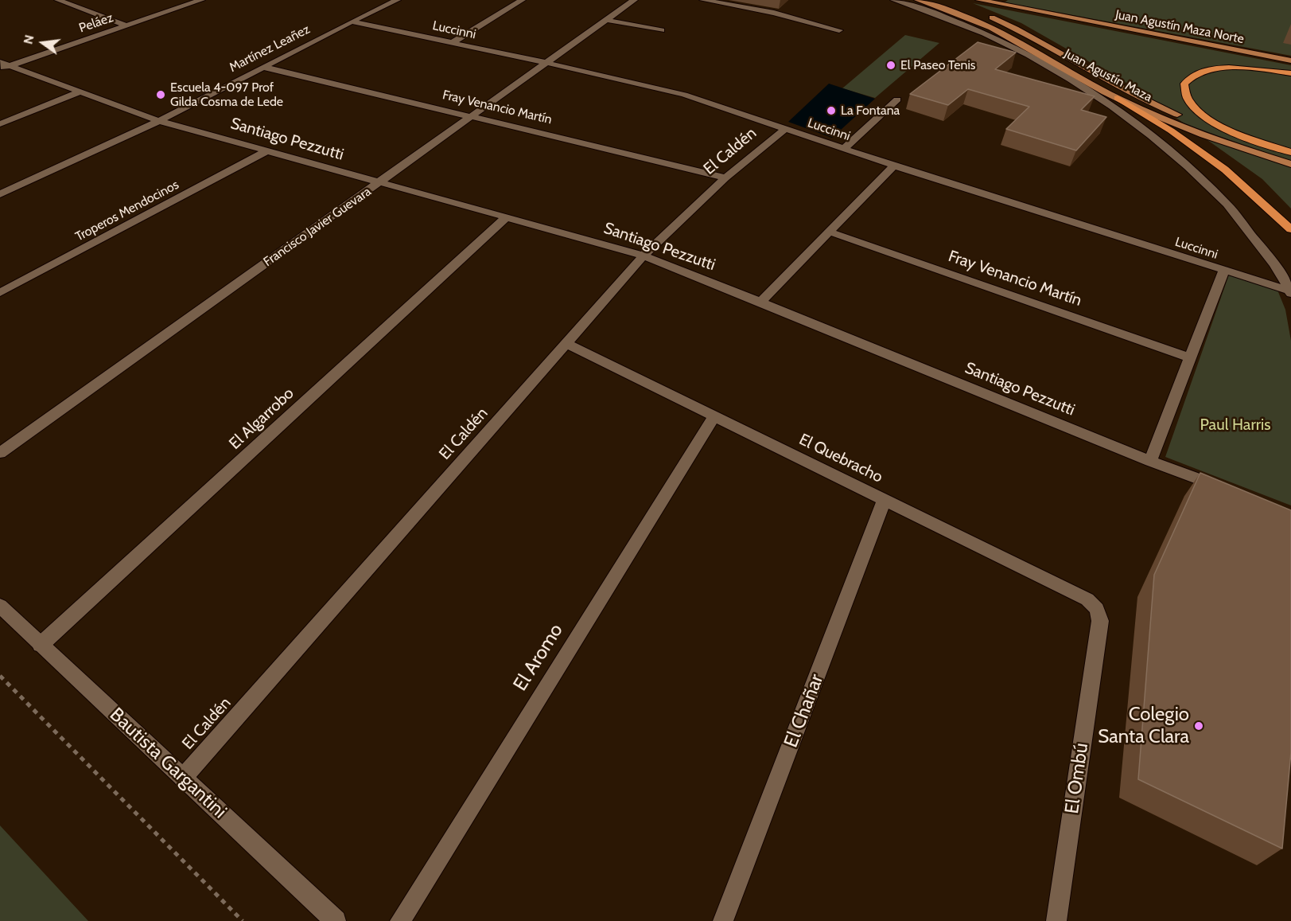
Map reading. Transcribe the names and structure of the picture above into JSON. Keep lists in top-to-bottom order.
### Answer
{
  "streets": {
    "main road": ["Juan Agustín Maza Norte", "Juan Agustín Maza"],
    "street": [
      "Peláez",
      "Luccinni",
      "Martínez Leañez",
      "Fray Venancio Martín",
      "Santiago Pezzutti",
      "El Caldén",
      "Troperos Mendocinos",
      "Francisco Javier Guevara",
      "El Algarrobo",
      "El Quebracho",
      "El Aromo",
      "El Chañar",
      "Bautista Gargantini",
      "El Ombú"
    ]
  },
  "crossings": [
    ["Peláez", "Santiago Pezzutti"],
    ["Luccinni", "Martínez Leañez"],
    ["Luccinni", "El Caldén"],
    ["Luccinni", "Francisco Javier Guevara"],
    ["Martínez Leañez", "Fray Venancio Martín"],
    ["Martínez Leañez", "Santiago Pezzutti"],
    ["Fray Venancio Martín", "El Caldén"],
    ["Fray Venancio Martín", "Francisco Javier Guevara"],
    ["Santiago Pezzutti", "El Caldén"],
    ["Santiago Pezzutti", "Troperos Mendocinos"],
    ["Santiago Pezzutti", "Francisco Javier Guevara"],
    ["Santiago Pezzutti", "El Algarrobo"],
    ["El Caldén", "El Quebracho"],
    ["El Caldén", "Bautista Gargantini"],
    ["El Algarrobo", "Bautista Gargantini"],
    ["El Quebracho", "El Aromo"],
    ["El Quebracho", "El Chañar"],
    ["El Quebracho", "El Ombú"]
  ],
  "parks": ["Paul Harris"],
  "places": [
    "El Paseo Tenis",
    "Escuela 4-097 Prof Gilda Cosma de Lede",
    "La Fontana",
    "Colegio Santa Clara"
  ],
  "north": "left"
}
